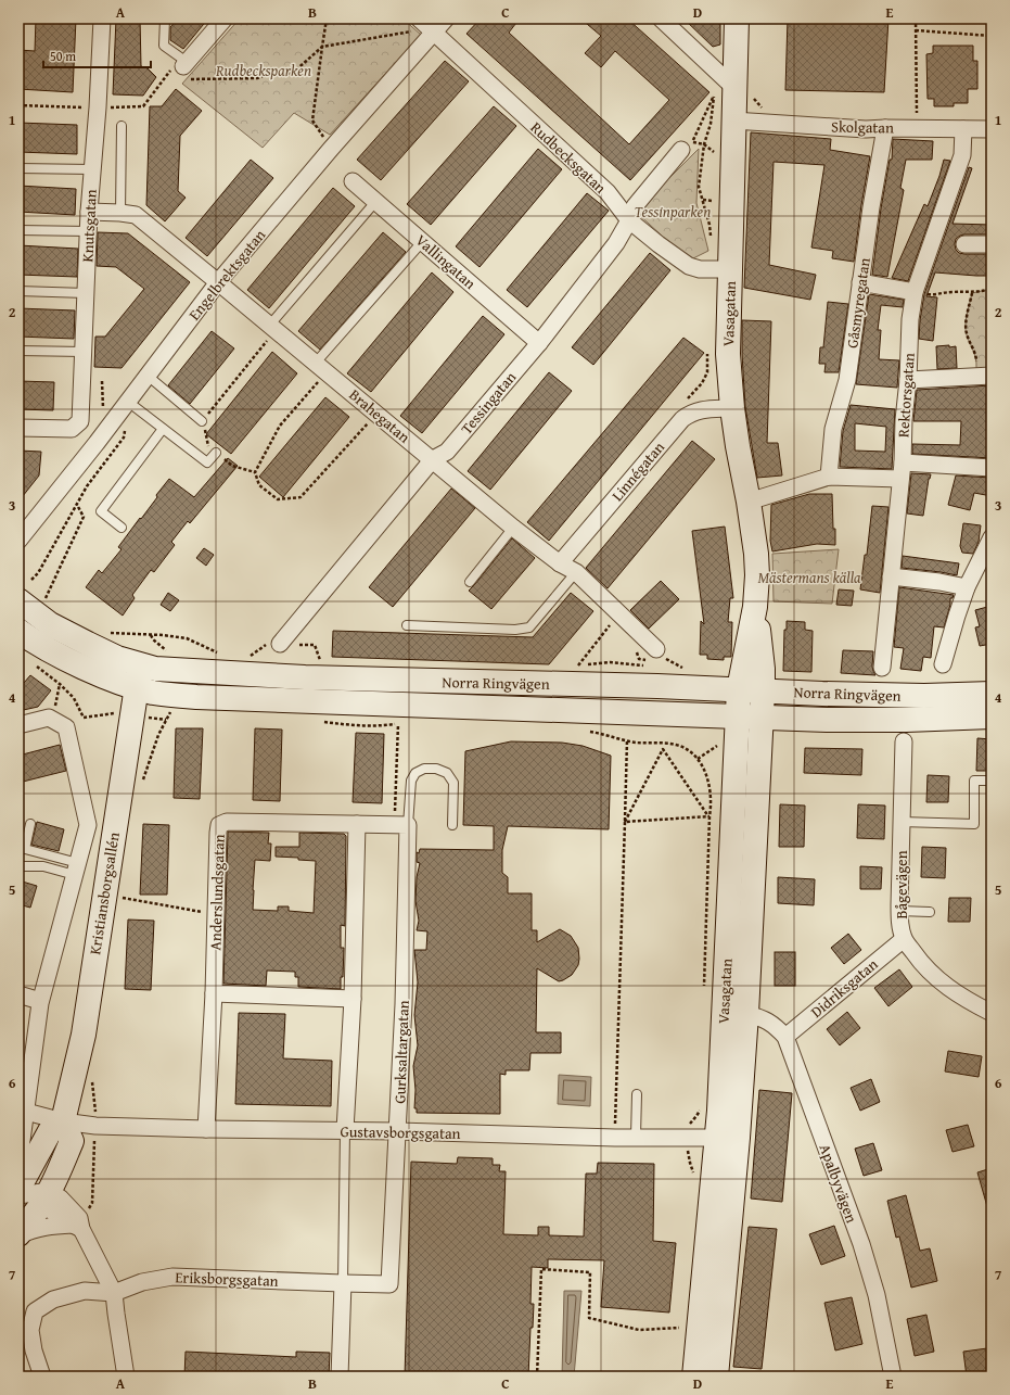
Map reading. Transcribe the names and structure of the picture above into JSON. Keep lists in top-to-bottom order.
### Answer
{
  "streets": {
    "street": [
      "Skolgatan",
      "Rudbecksgatan",
      "Knutsgatan",
      "Vallingatan",
      "Engelbrektsgatan",
      "Gåsmyregatan",
      "Vasagatan",
      "Rektorsgatan",
      "Tessingatan",
      "Brahegatan",
      "Linnégatan",
      "Norra Ringvägen",
      "Bågevägen",
      "Anderslundsgatan",
      "Kristiansborgsallén",
      "Didriksgatan",
      "Gurksaltargatan",
      "Gustavsborgsgatan",
      "Apalbyvägen",
      "Eriksborgsgatan"
    ]
  },
  "crossings": [
    ["Skolgatan", "Gåsmyregatan"],
    ["Skolgatan", "Vasagatan"],
    ["Skolgatan", "Rektorsgatan"],
    ["Rudbecksgatan", "Engelbrektsgatan"],
    ["Rudbecksgatan", "Vasagatan"],
    ["Rudbecksgatan", "Tessingatan"],
    ["Knutsgatan", "Brahegatan"],
    ["Vallingatan", "Tessingatan"],
    ["Engelbrektsgatan", "Brahegatan"],
    ["Vasagatan", "Linnégatan"],
    ["Vasagatan", "Norra Ringvägen"],
    ["Vasagatan", "Gustavsborgsgatan"],
    ["Vasagatan", "Apalbyvägen"],
    ["Tessingatan", "Brahegatan"],
    ["Brahegatan", "Linnégatan"],
    ["Norra Ringvägen", "Kristiansborgsallén"],
    ["Bågevägen", "Didriksgatan"],
    ["Anderslundsgatan", "Gurksaltargatan"],
    ["Anderslundsgatan", "Gustavsborgsgatan"],
    ["Kristiansborgsallén", "Gustavsborgsgatan"],
    ["Didriksgatan", "Apalbyvägen"],
    ["Gurksaltargatan", "Gustavsborgsgatan"],
    ["Gurksaltargatan", "Eriksborgsgatan"]
  ],
  "parks": ["Rudbecksparken", "Tessinparken", "Mästermans källa"],
  "scale_bar": "50 m",
  "grid": {
    "columns": [
      "A",
      "B",
      "C",
      "D",
      "E"
    ],
    "rows": [
      "1",
      "2",
      "3",
      "4",
      "5",
      "6",
      "7"
    ]
  }
}
